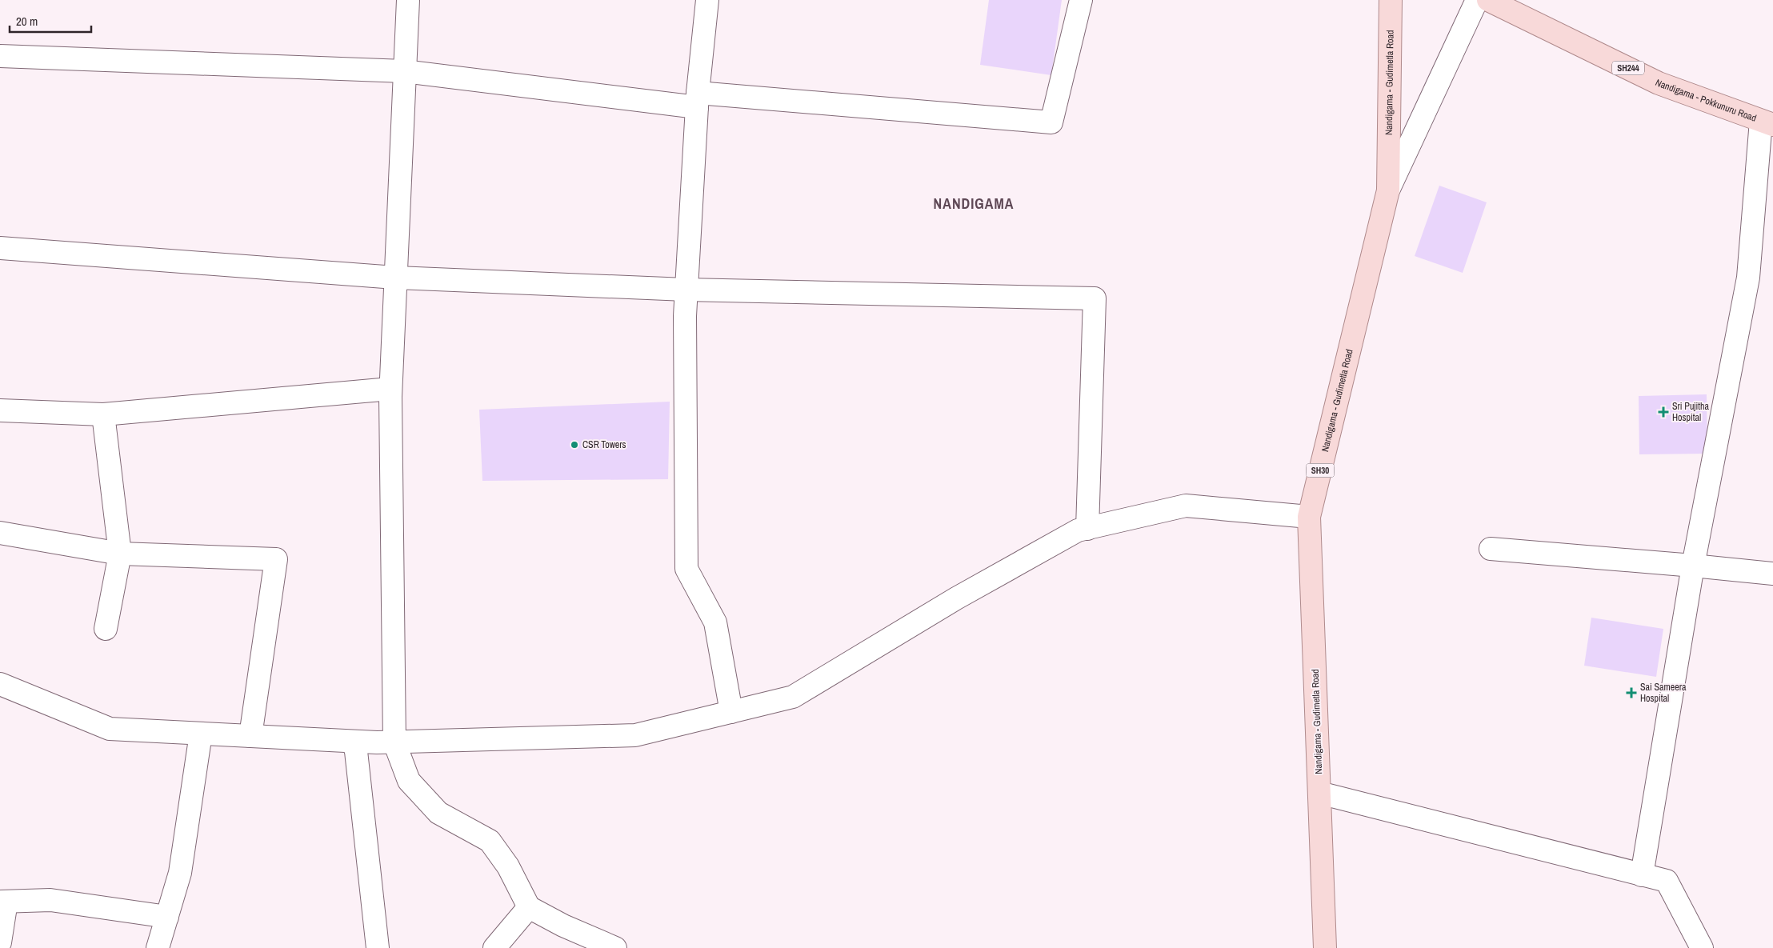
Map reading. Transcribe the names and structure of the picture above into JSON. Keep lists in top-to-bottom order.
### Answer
{
  "streets": {
    "main road": [
      "SH244",
      "Nandigama - Gudimetla Road",
      "Nandigama - Pokkunuru Road",
      "SH30"
    ]
  },
  "districts": ["NANDIGAMA"],
  "places": {
    "health": ["Sri Pujitha Hospital", "Sai Sameera Hospital"],
    "other": ["CSR Towers"]
  },
  "scale_bar": "20 m"
}
